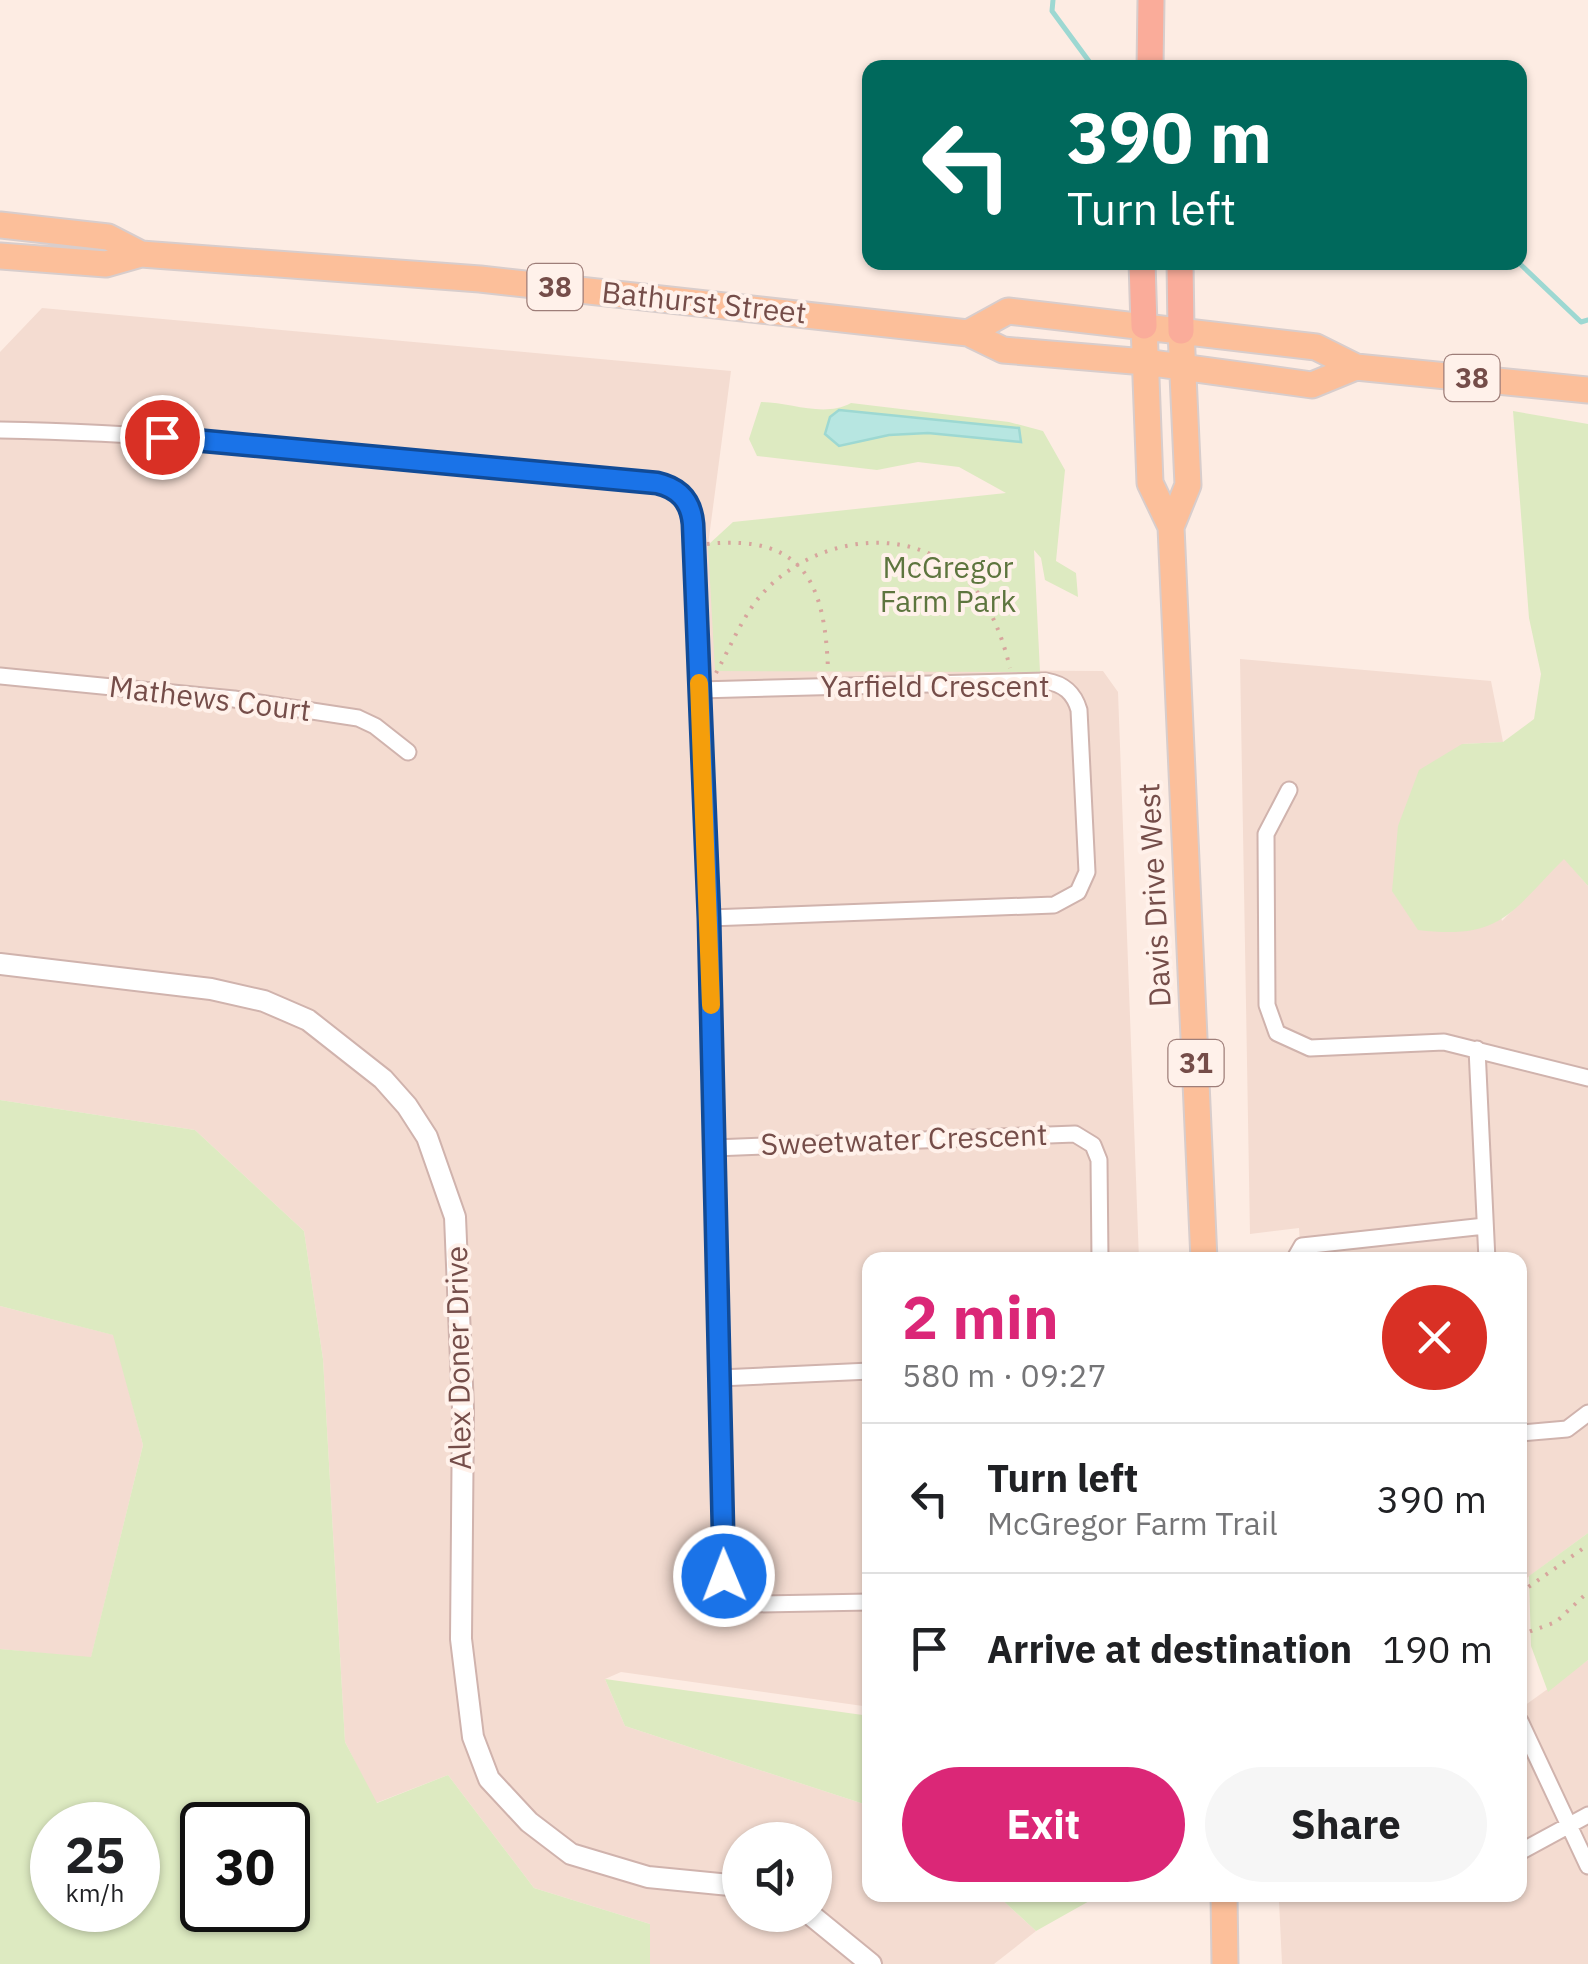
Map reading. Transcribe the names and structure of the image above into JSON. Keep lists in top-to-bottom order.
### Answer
{
  "streets": {
    "highway": ["Davis Drive West", "31"],
    "main road": ["38", "Bathurst Street"],
    "street": [
      "Yarfield Crescent",
      "Mathews Court",
      "Sweetwater Crescent",
      "Alex Doner Drive"
    ]
  },
  "crossings": [
    ["Bathurst Street", "Davis Drive West"]
  ],
  "parks": ["McGregor Farm Park"],
  "page": {
    "turn": ["390 m", "Turn left"],
    "heading": ["2 min", "580 m · 09:27"],
    "list": [
      {
        "name": "Turn left",
        "note": "McGregor Farm Trail",
        "value": "390 m"
      },
      {
        "name": "Arrive at destination",
        "value": "190 m"
      }
    ],
    "buttons": ["Exit", "Share"],
    "speed": "25 km/h",
    "limit": "30"
  }
}
